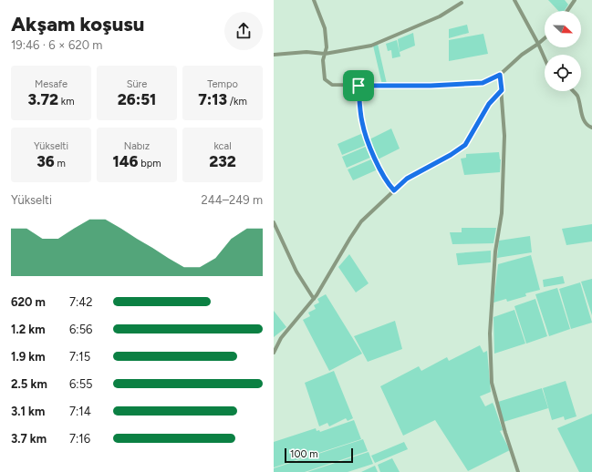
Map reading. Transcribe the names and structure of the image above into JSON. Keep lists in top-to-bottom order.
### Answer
{
  "scale_bar": "100 m",
  "north": "right",
  "page": {
    "heading": ["Akşam koşusu", "19:46 · 6 × 620 m"],
    "stats": [
      ["Mesafe", "3.72 km"],
      ["Süre", "26:51"],
      ["Tempo", "7:13 /km"],
      ["Yükselti", "36 m"],
      ["Nabız", "146 bpm"],
      ["kcal", "232"]
    ],
    "chart": ["Yükselti", "244–249 m"],
    "list": [
      {
        "name": "620 m",
        "note": "7:42"
      },
      {
        "name": "1.2 km",
        "note": "6:56"
      },
      {
        "name": "1.9 km",
        "note": "7:15"
      },
      {
        "name": "2.5 km",
        "note": "6:55"
      },
      {
        "name": "3.1 km",
        "note": "7:14"
      },
      {
        "name": "3.7 km",
        "note": "7:16"
      }
    ],
    "scale": "100 m"
  }
}
